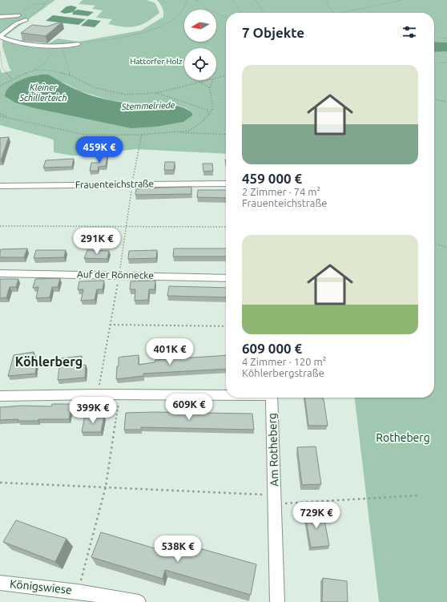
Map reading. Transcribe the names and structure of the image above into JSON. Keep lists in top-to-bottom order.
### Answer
{
  "streets": {
    "street": [
      "Frauenteichstraße",
      "Auf der Rönnecke",
      "Am Rotheberg",
      "Königswiese"
    ]
  },
  "districts": ["Köhlerberg"],
  "water": ["Kleiner Schillerteich", "Stemmelriede"],
  "parks": ["Hattorfer Holz", "Rotheberg"],
  "north": "left",
  "page": {
    "heading": "7 Objekte",
    "list": [
      {
        "name": "459 000 €",
        "note": "2 Zimmer · 74 m² · Frauenteichstraße"
      },
      {
        "name": "609 000 €",
        "note": "4 Zimmer · 120 m² · Köhlerbergstraße"
      }
    ],
    "price": [
      "459K €",
      "291K €",
      "401K €",
      "609K €",
      "399K €",
      "729K €",
      "538K €"
    ]
  }
}
